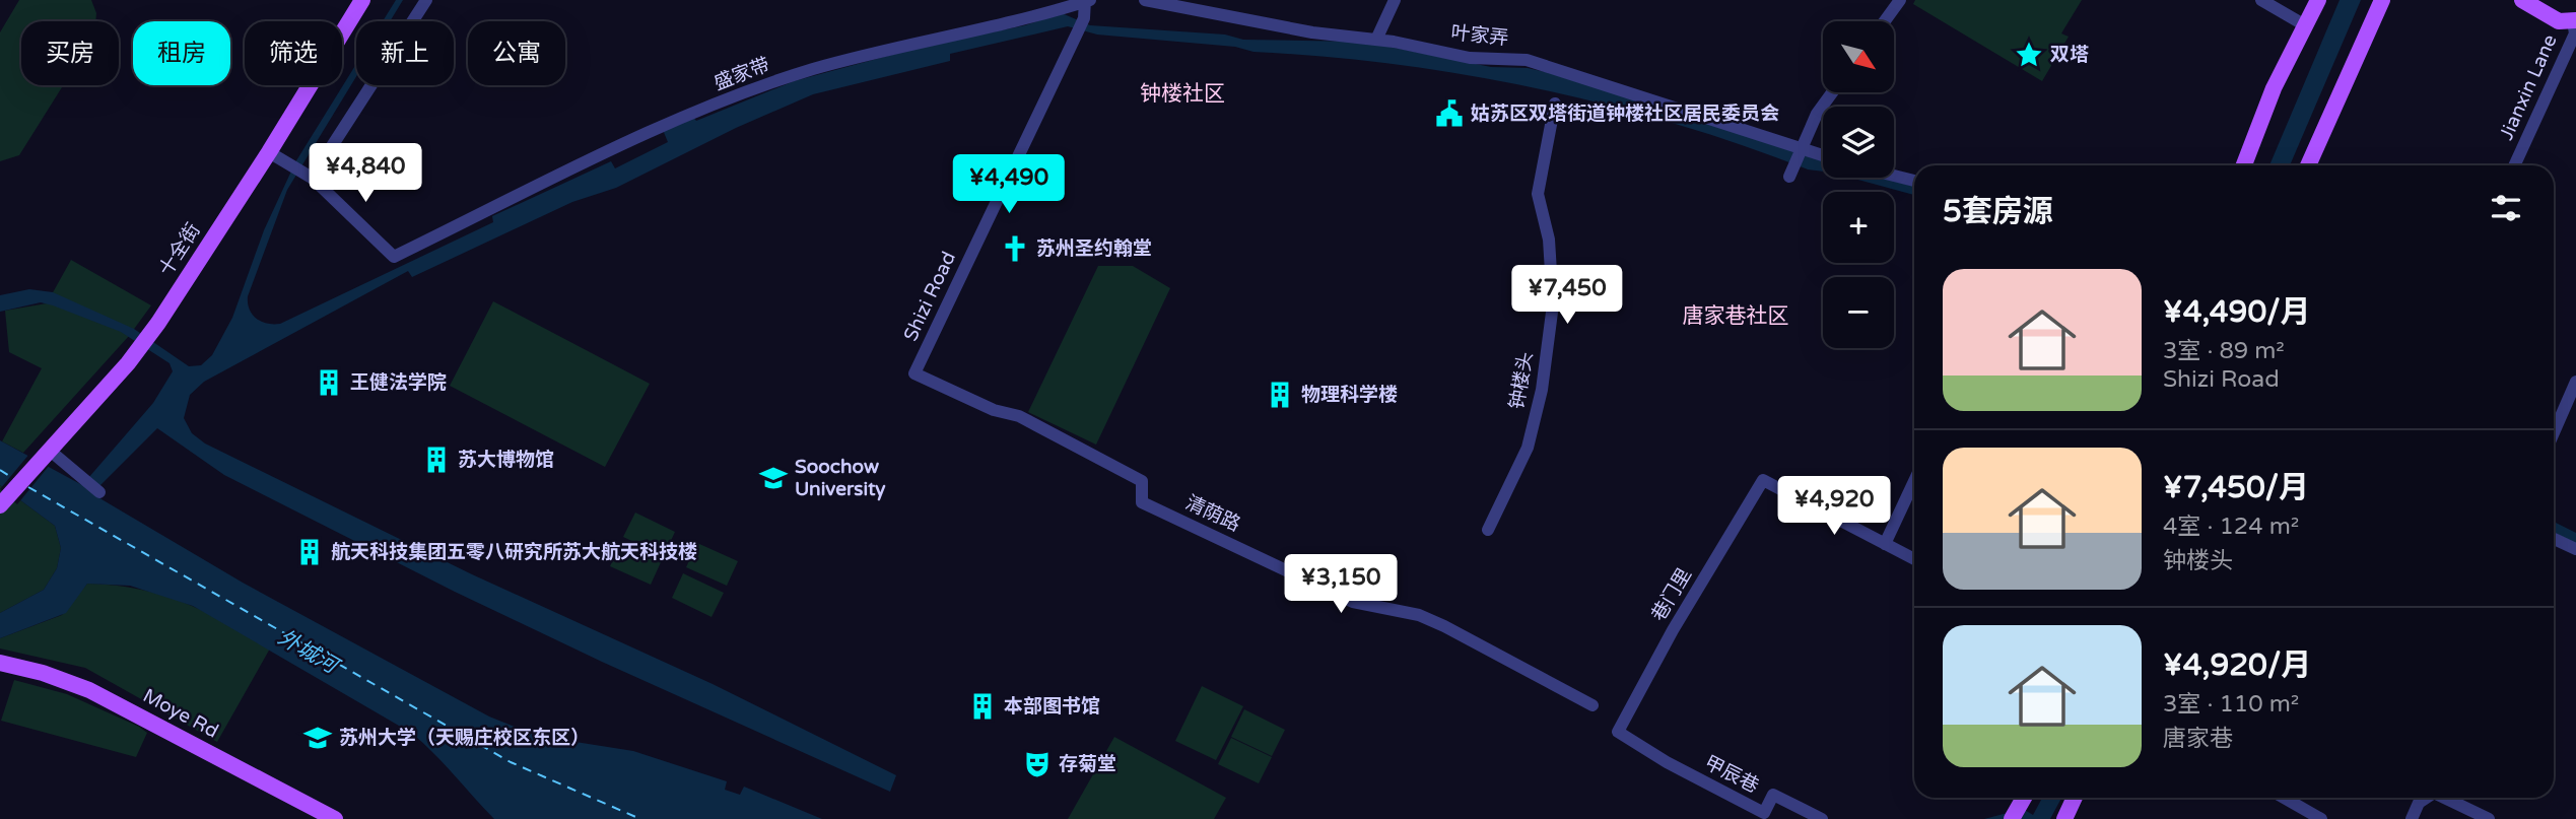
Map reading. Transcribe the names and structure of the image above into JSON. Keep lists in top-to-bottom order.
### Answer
{
  "streets": {
    "main road": ["十全街", "Moye Rd"],
    "street": [
      "叶家弄",
      "盛家带",
      "Jianxin Lane",
      "钟楼头",
      "清荫路",
      "巷门里",
      "甲辰巷"
    ]
  },
  "crossings": [
    ["盛家带", "清荫路"],
    ["巷门里", "甲辰巷"]
  ],
  "districts": ["钟楼社区", "唐家巷社区"],
  "water": ["外城河"],
  "places": {
    "place": ["双塔"],
    "public building": ["姑苏区双塔街道钟楼社区居民委员会"],
    "church": ["苏州圣约翰堂"],
    "building": [
      "王健法学院",
      "物理科学楼",
      "苏大博物馆",
      "航天科技集团五零八研究所苏大航天科技楼",
      "本部图书馆"
    ],
    "school or university": ["Soochow University", "苏州大学（天赐庄校区东区）"],
    "theatre": ["存菊堂"]
  },
  "north": "bottom right",
  "page": {
    "map_buttons": ["+", "−"],
    "chip": [
      "买房",
      "租房",
      "筛选",
      "新上",
      "公寓"
    ],
    "price": [
      "¥4,840",
      "¥4,490",
      "¥7,450",
      "¥4,920",
      "¥3,150"
    ],
    "heading": "5套房源",
    "list": [
      {
        "name": "¥4,490/月",
        "note": "3室 · 89 m² · Shizi Road"
      },
      {
        "name": "¥7,450/月",
        "note": "4室 · 124 m² · 钟楼头"
      },
      {
        "name": "¥4,920/月",
        "note": "3室 · 110 m² · 唐家巷"
      }
    ]
  }
}
